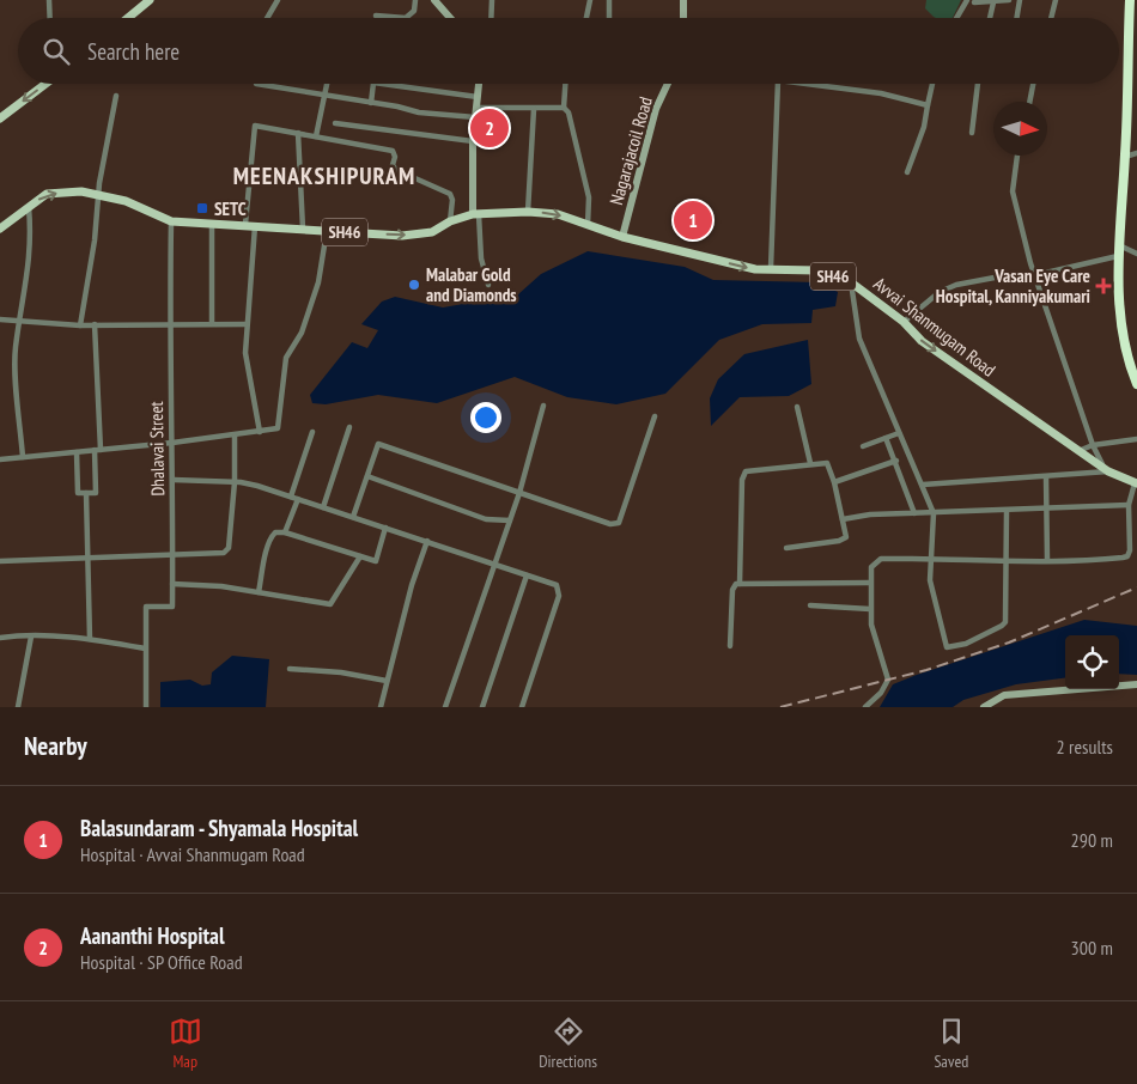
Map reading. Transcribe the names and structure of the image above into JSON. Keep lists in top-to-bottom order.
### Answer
{
  "streets": {
    "main road": ["SH46", "Avvai Shanmugam Road"],
    "street": ["Nagarajacoil Road", "Dhalavai Street"]
  },
  "crossings": [
    ["Nagarajacoil Road", "Avvai Shanmugam Road"],
    ["Avvai Shanmugam Road", "Dhalavai Street"]
  ],
  "one_way": ["Avvai Shanmugam Road"],
  "districts": ["MEENAKSHIPURAM"],
  "places": {
    "transit": ["SETC"],
    "other": ["Malabar Gold and Diamonds"],
    "health": ["Vasan Eye Care Hospital, Kanniyakumari"]
  },
  "north": "right",
  "page": {
    "search": "Search here",
    "pins": ["2", "1"],
    "heading": ["Nearby", "2 results"],
    "list": [
      {
        "mark": "1",
        "name": "Balasundaram - Shyamala Hospital",
        "note": "Hospital · Avvai Shanmugam Road",
        "value": "290 m"
      },
      {
        "mark": "2",
        "name": "Aananthi Hospital",
        "note": "Hospital · SP Office Road",
        "value": "300 m"
      }
    ],
    "nav": ["Map", "Directions", "Saved"]
  }
}
